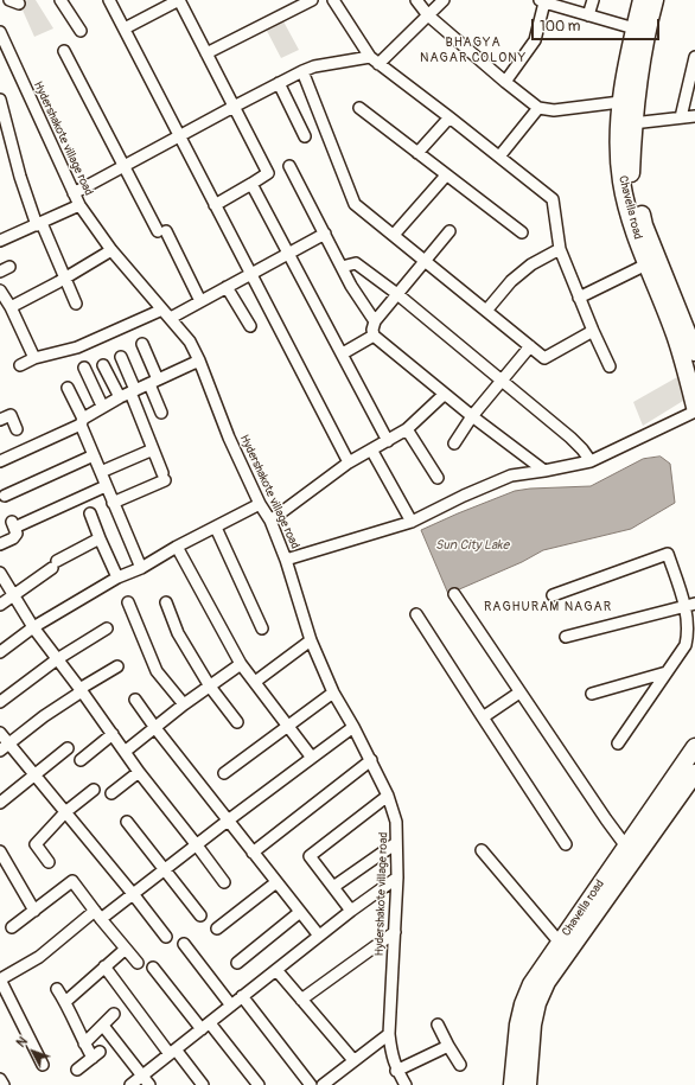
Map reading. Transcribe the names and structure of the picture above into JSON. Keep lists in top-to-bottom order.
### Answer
{
  "streets": {
    "highway": ["Chavella road"],
    "street": ["Hydershakote village road"]
  },
  "districts": ["BHAGYA NAGAR COLONY", "RAGHURAM NAGAR"],
  "water": ["Sun City Lake"],
  "scale_bar": "100 m",
  "north": "top left"
}
